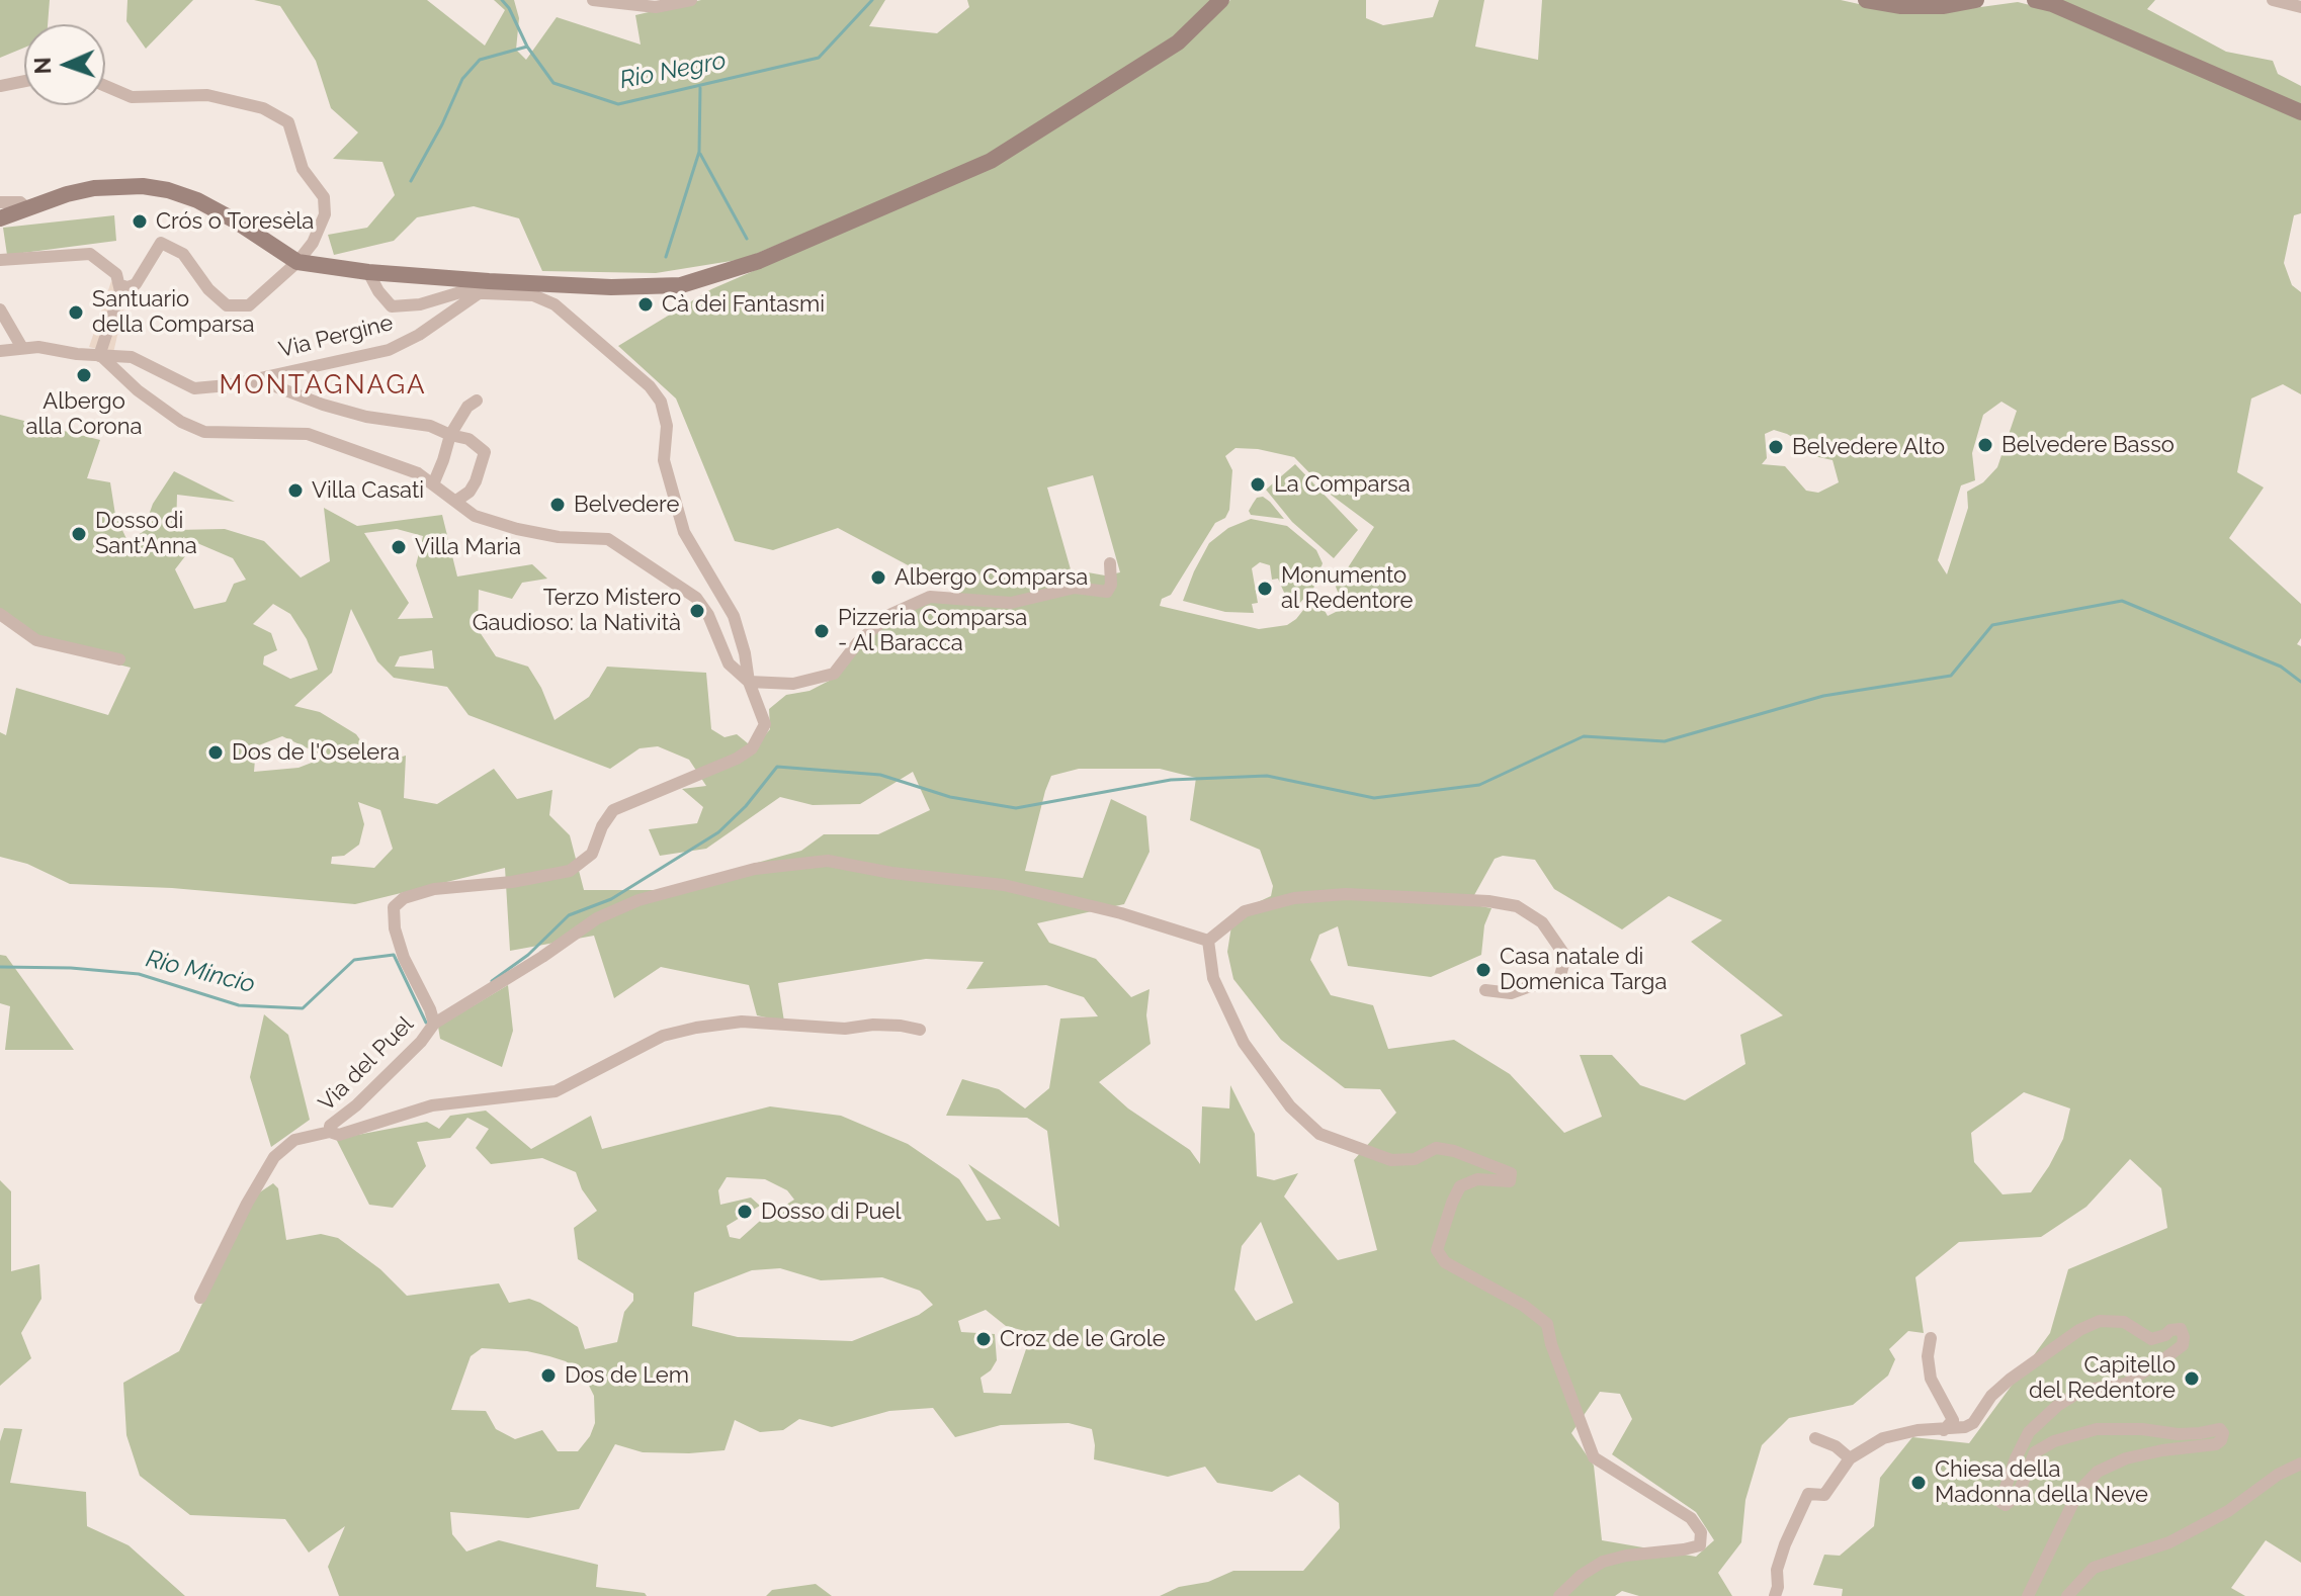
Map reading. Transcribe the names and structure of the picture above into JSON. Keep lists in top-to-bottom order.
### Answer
{
  "streets": {
    "street": ["Via Pergine", "Via del Puel"]
  },
  "districts": ["MONTAGNAGA"],
  "water": ["Rio Negro", "Rio Mincio"],
  "places": [
    "Crós o Toresèla",
    "Cà dei Fantasmi",
    "Santuario della Comparsa",
    "Albergo alla Corona",
    "Belvedere Basso",
    "Belvedere Alto",
    "La Comparsa",
    "Villa Casati",
    "Belvedere",
    "Dosso di Sant'Anna",
    "Villa Maria",
    "Albergo Comparsa",
    "Monumento al Redentore",
    "Terzo Mistero Gaudioso: la Natività",
    "Pizzeria Comparsa - Al Baracca",
    "Dos de l'Oselera",
    "Casa natale di Domenica Targa",
    "Dosso di Puel",
    "Croz de le Grole",
    "Dos de Lem",
    "Capitello del Redentore",
    "Chiesa della Madonna della Neve"
  ],
  "north": "left"
}
